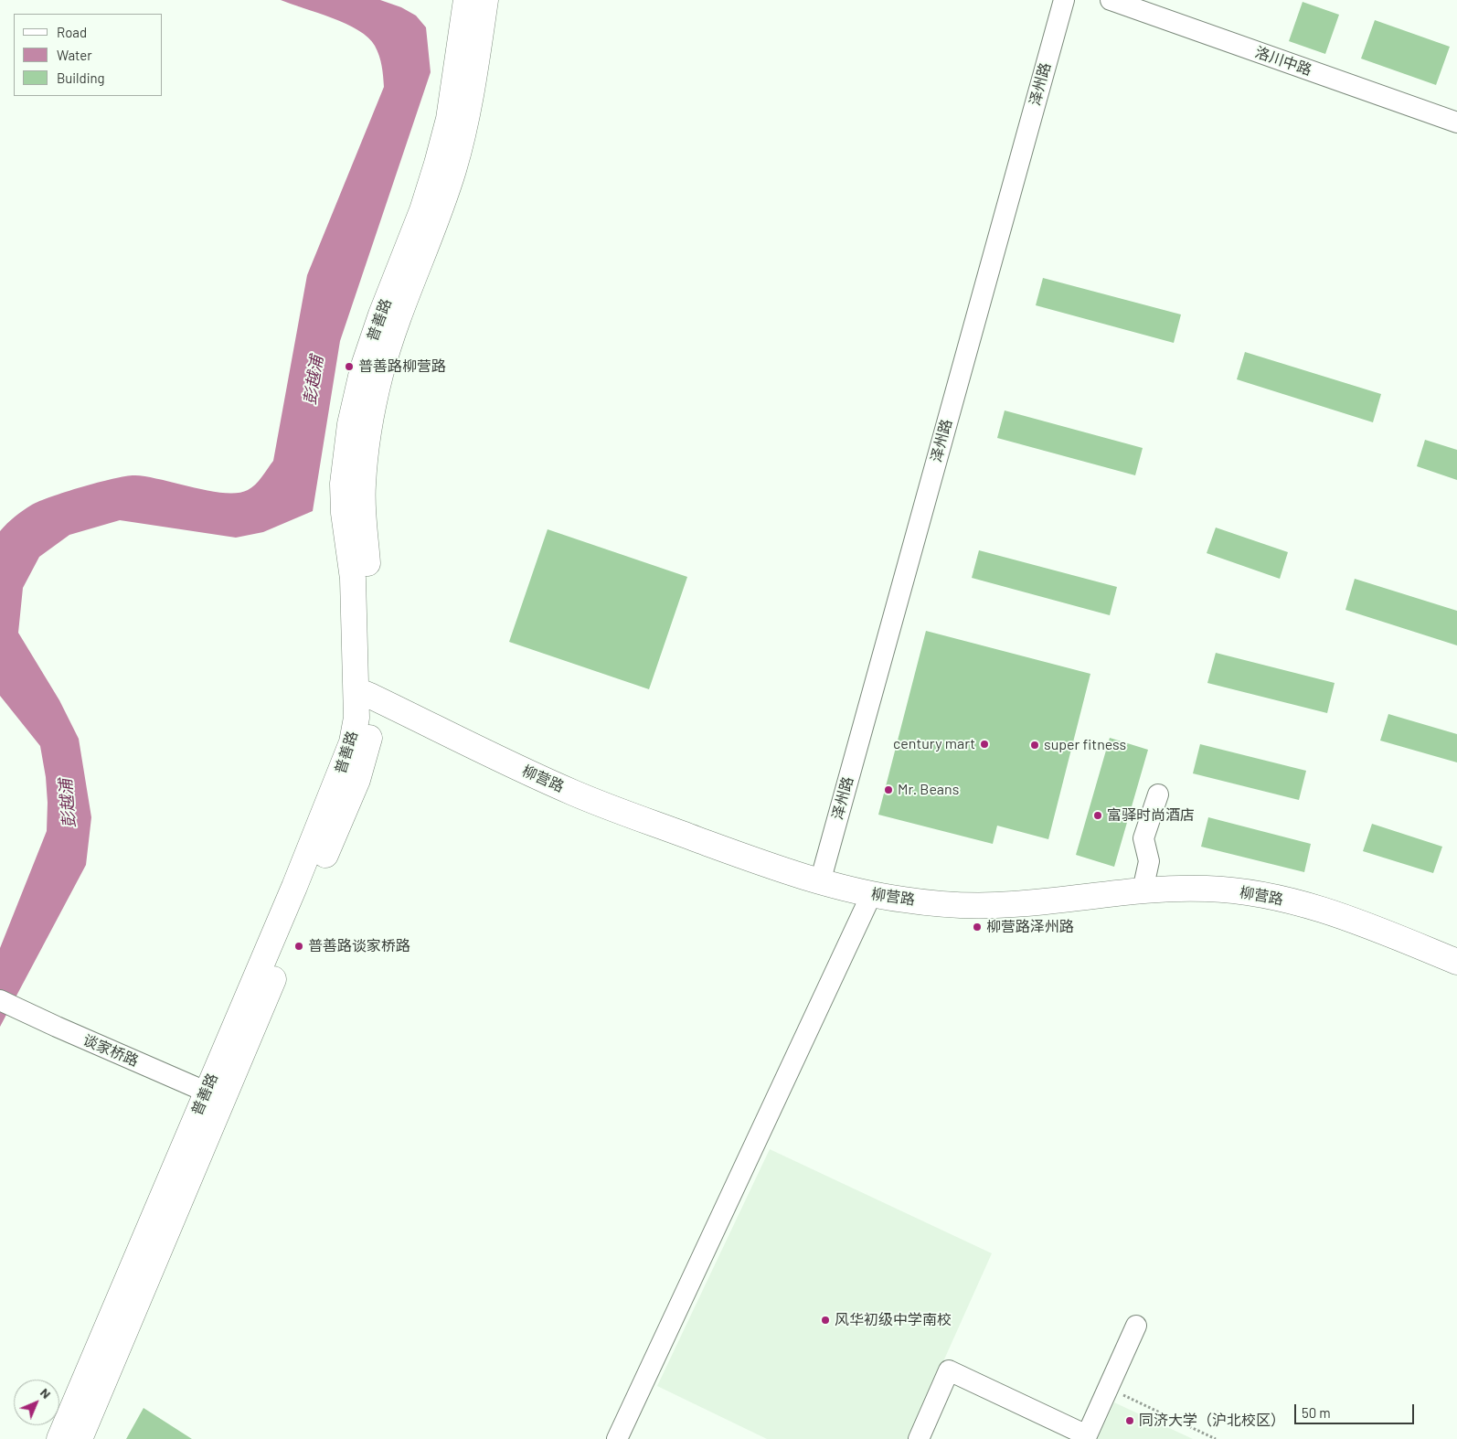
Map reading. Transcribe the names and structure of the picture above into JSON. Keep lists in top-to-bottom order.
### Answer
{
  "streets": {
    "main road": ["普善路", "柳营路"],
    "street": ["洛川中路", "泽州路", "谈家桥路"]
  },
  "crossings": [
    ["泽州路", "柳营路"],
    ["普善路", "柳营路"],
    ["普善路", "谈家桥路"]
  ],
  "water": ["彭越浦"],
  "places": [
    "普善路柳营路",
    "century mart",
    "super fitness",
    "Mr. Beans",
    "富驿时尚酒店",
    "柳营路泽州路",
    "普善路谈家桥路",
    "风华初级中学南校",
    "同济大学（沪北校区）"
  ],
  "legend": ["Road", "Water", "Building"],
  "scale_bar": "50 m",
  "north": "top right"
}
